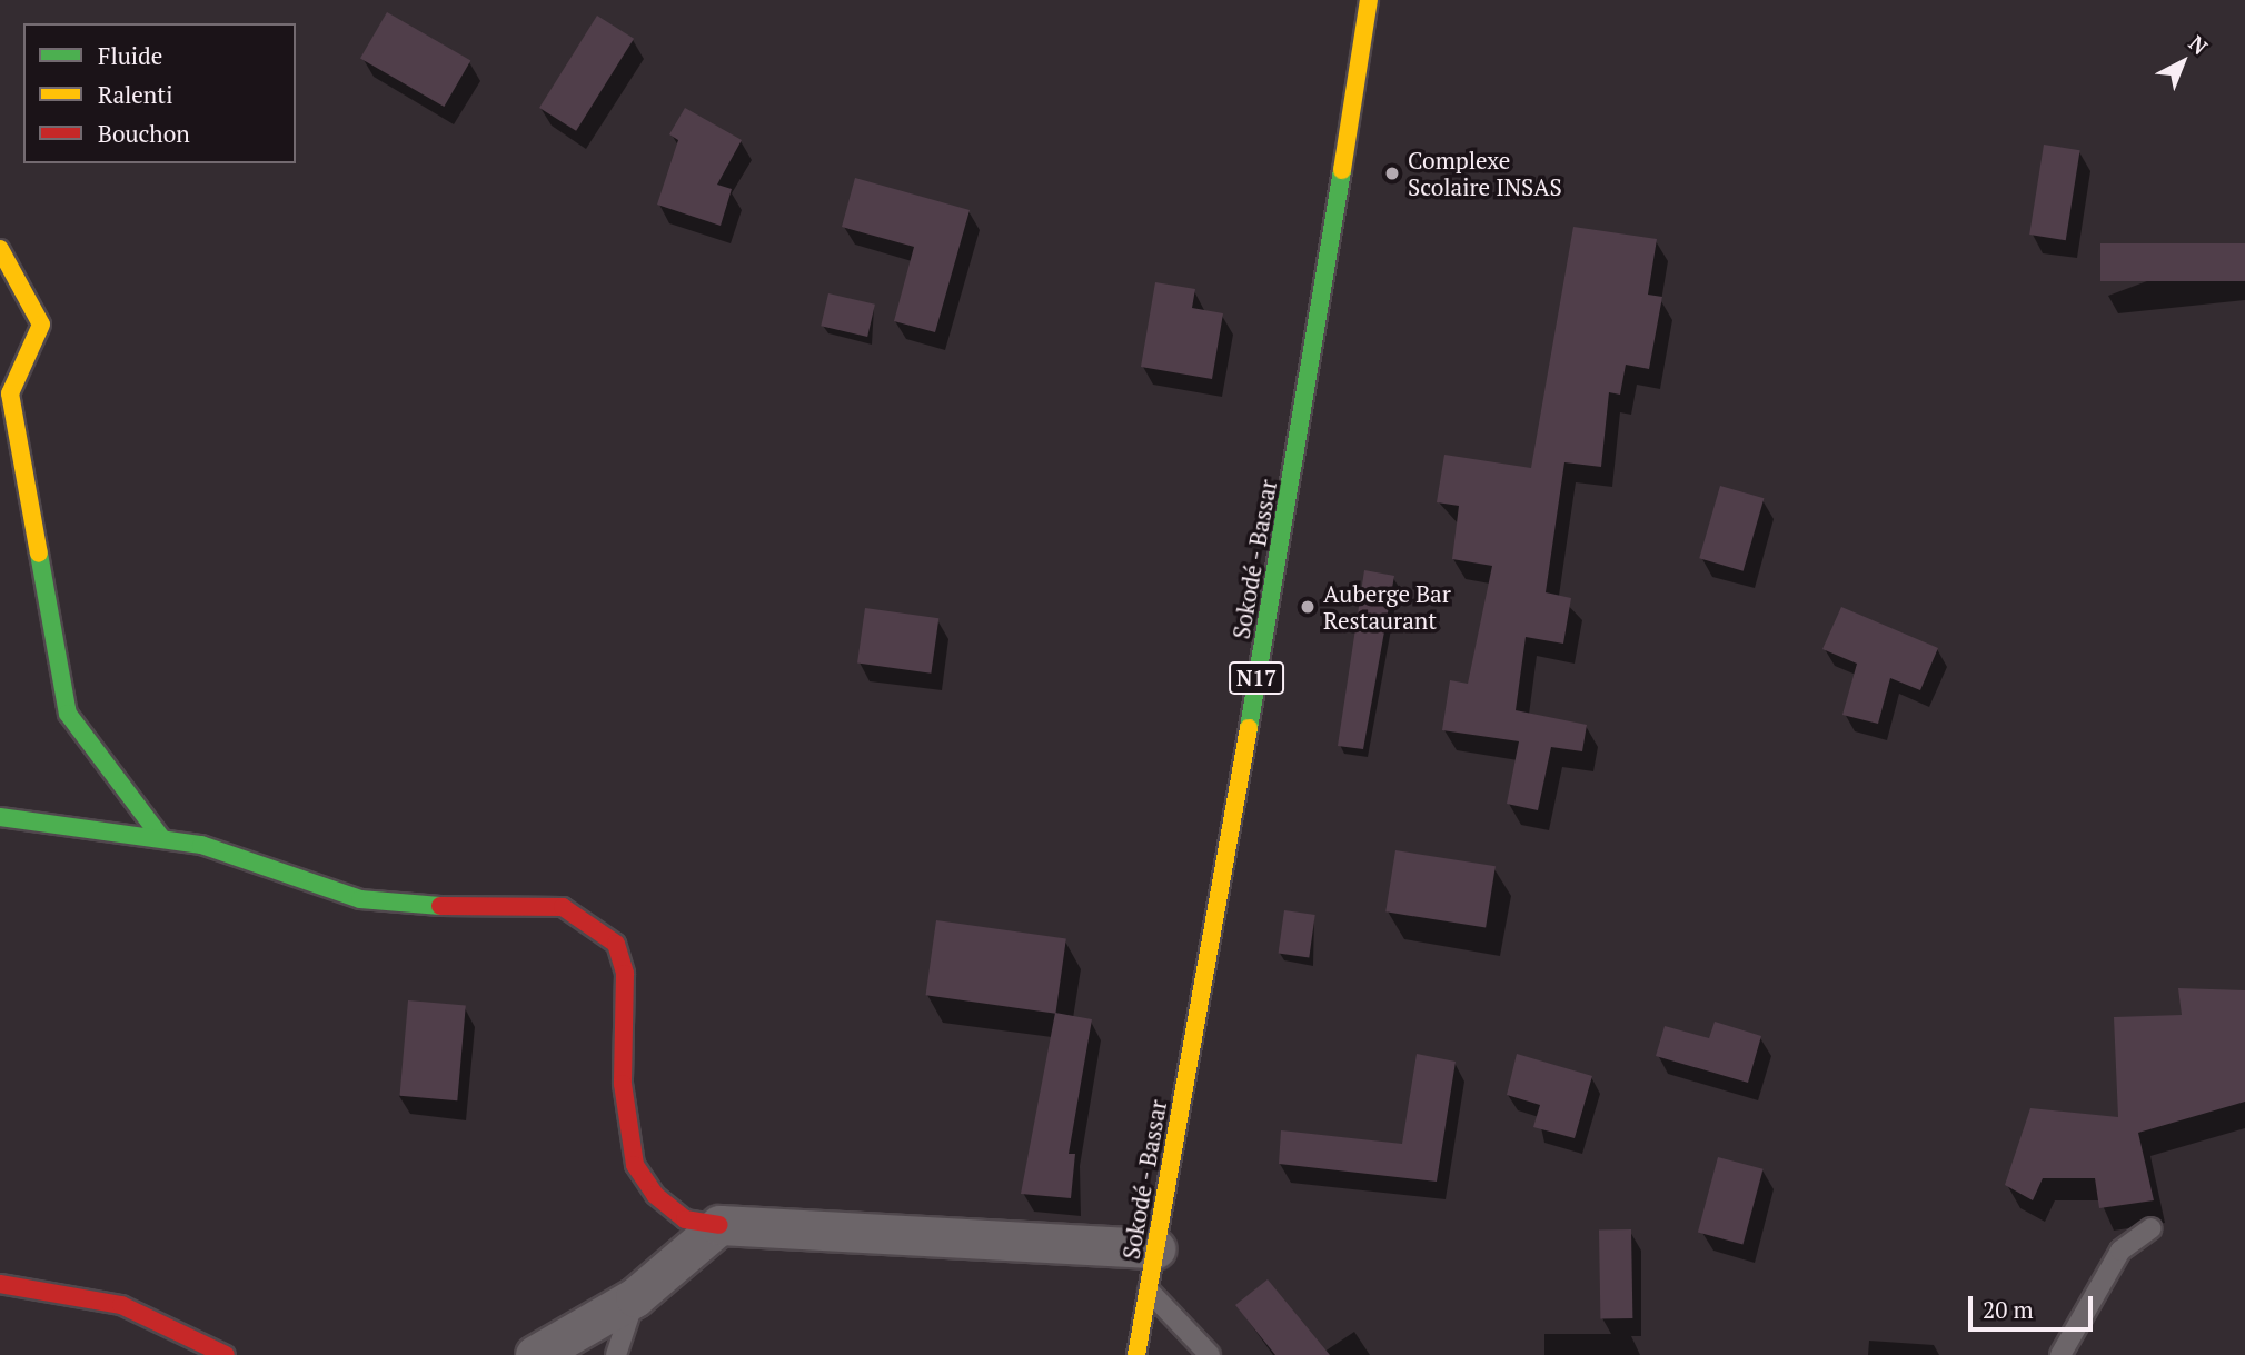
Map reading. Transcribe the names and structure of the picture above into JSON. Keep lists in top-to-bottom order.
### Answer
{
  "streets": {
    "street": ["Sokodé - Bassar", "N17"]
  },
  "places": ["Complexe Scolaire INSAS", "Auberge Bar Restaurant"],
  "legend": ["Fluide", "Ralenti", "Bouchon"],
  "scale_bar": "20 m",
  "north": "top right"
}
